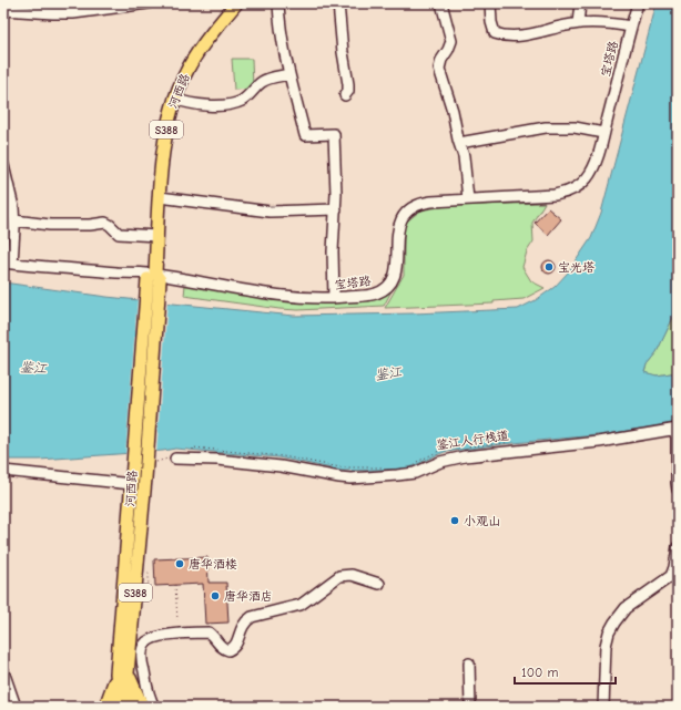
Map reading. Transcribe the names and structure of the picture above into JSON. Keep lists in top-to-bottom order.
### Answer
{
  "streets": {
    "main road": ["河西路", "S388"],
    "street": ["宝塔路"],
    "path": ["鉴江人行栈道"]
  },
  "crossings": [
    ["宝塔路", "河西路"]
  ],
  "water": ["鉴江"],
  "places": [
    "宝光塔",
    "小观山",
    "唐华酒楼",
    "唐华酒店"
  ],
  "scale_bar": "100 m"
}
